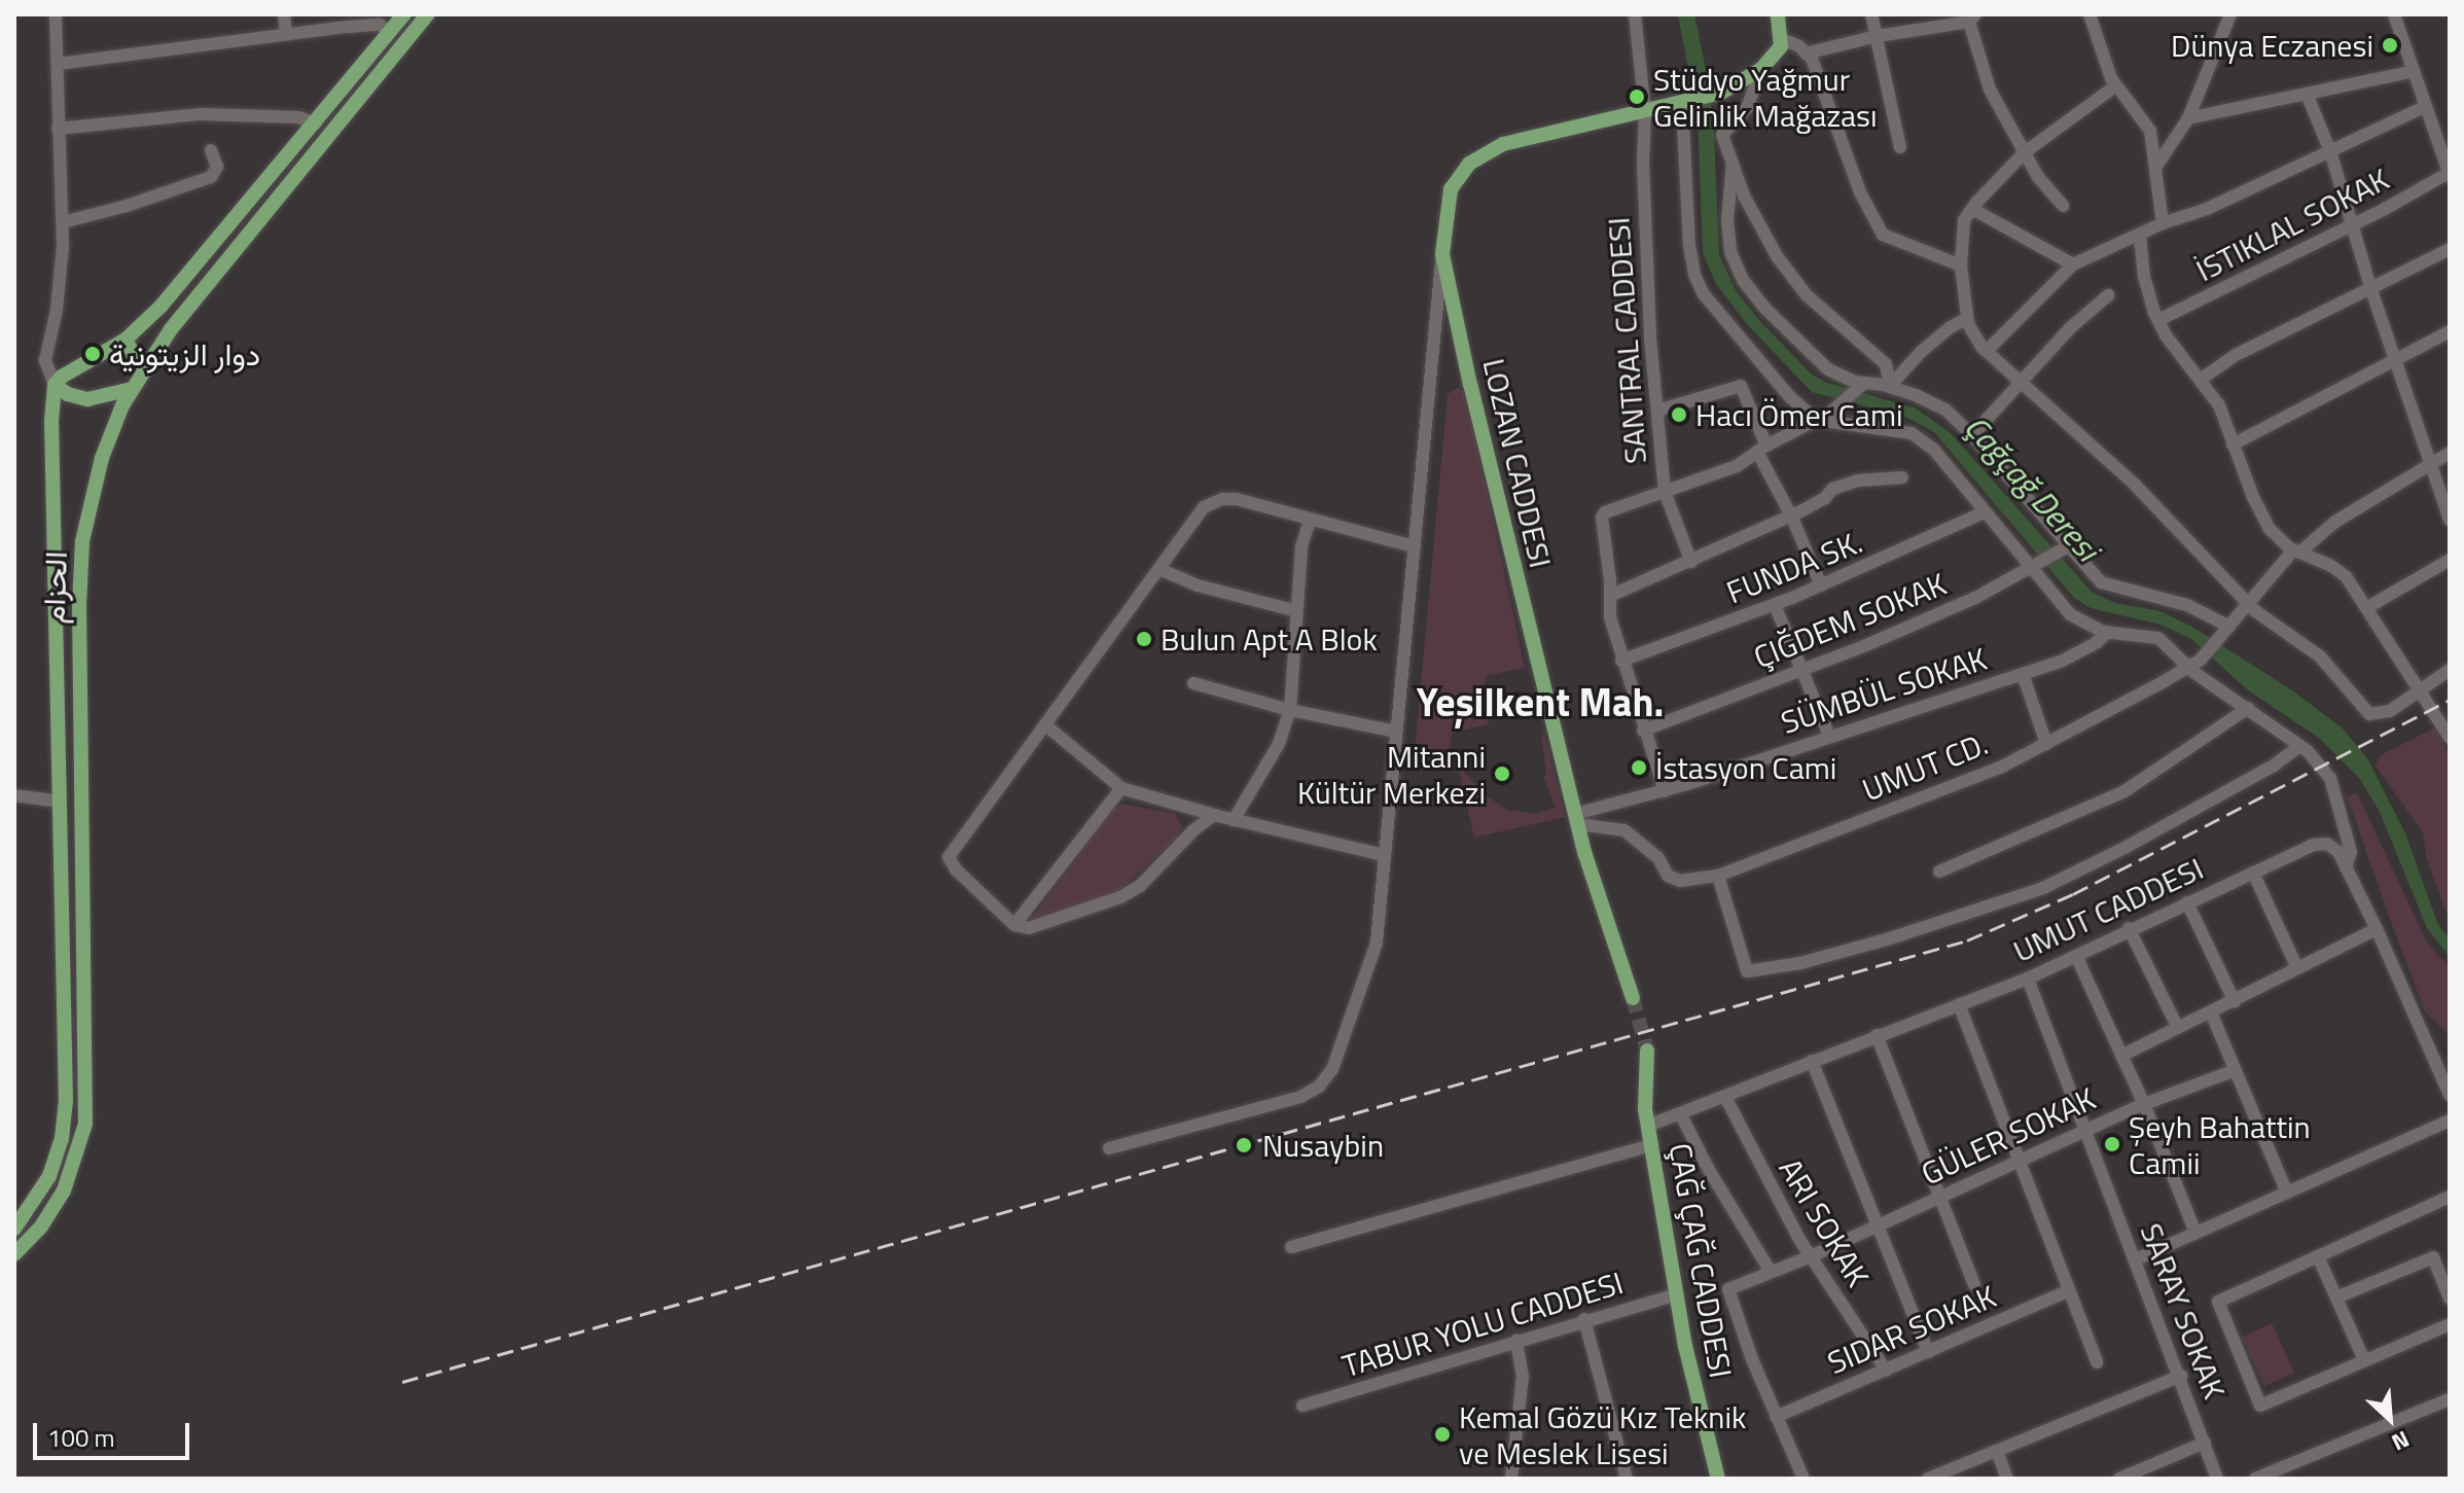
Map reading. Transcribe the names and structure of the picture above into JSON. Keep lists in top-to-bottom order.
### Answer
{
  "streets": {
    "main road": ["LOZAN CADDESI", "الحزام", "ÇAĞ ÇAĞ CADDESI"],
    "street": [
      "İSTIKLAL SOKAK",
      "SANTRAL CADDESI",
      "FUNDA SK.",
      "ÇIĞDEM SOKAK",
      "SÜMBÜL SOKAK",
      "UMUT CD.",
      "UMUT CADDESI",
      "GÜLER SOKAK",
      "SARAY SOKAK",
      "TABUR YOLU CADDESI",
      "SIDAR SOKAK"
    ]
  },
  "crossings": [
    ["SANTRAL CADDESI", "LOZAN CADDESI"],
    ["LOZAN CADDESI", "SÜMBÜL SOKAK"],
    ["LOZAN CADDESI", "UMUT CD."],
    ["SÜMBÜL SOKAK", "UMUT CD."],
    ["UMUT CADDESI", "ÇAĞ ÇAĞ CADDESI"],
    ["UMUT CADDESI", "SARAY SOKAK"],
    ["GÜLER SOKAK", "SARAY SOKAK"],
    ["GÜLER SOKAK", "SIDAR SOKAK"],
    ["ÇAĞ ÇAĞ CADDESI", "TABUR YOLU CADDESI"]
  ],
  "districts": ["Yeşilkent Mah."],
  "water": ["Çağçağ Deresi"],
  "places": [
    "Dünya Eczanesi",
    "Stüdyo Yağmur Gelinlik Mağazası",
    "دوار الزيتونية",
    "Hacı Ömer Cami",
    "Bulun Apt A Blok",
    "İstasyon Cami",
    "Mitanni Kültür Merkezi",
    "Şeyh Bahattin Camii",
    "Nusaybin",
    "Kemal Gözü Kız Teknik ve Meslek Lisesi"
  ],
  "scale_bar": "100 m",
  "north": "bottom right"
}
